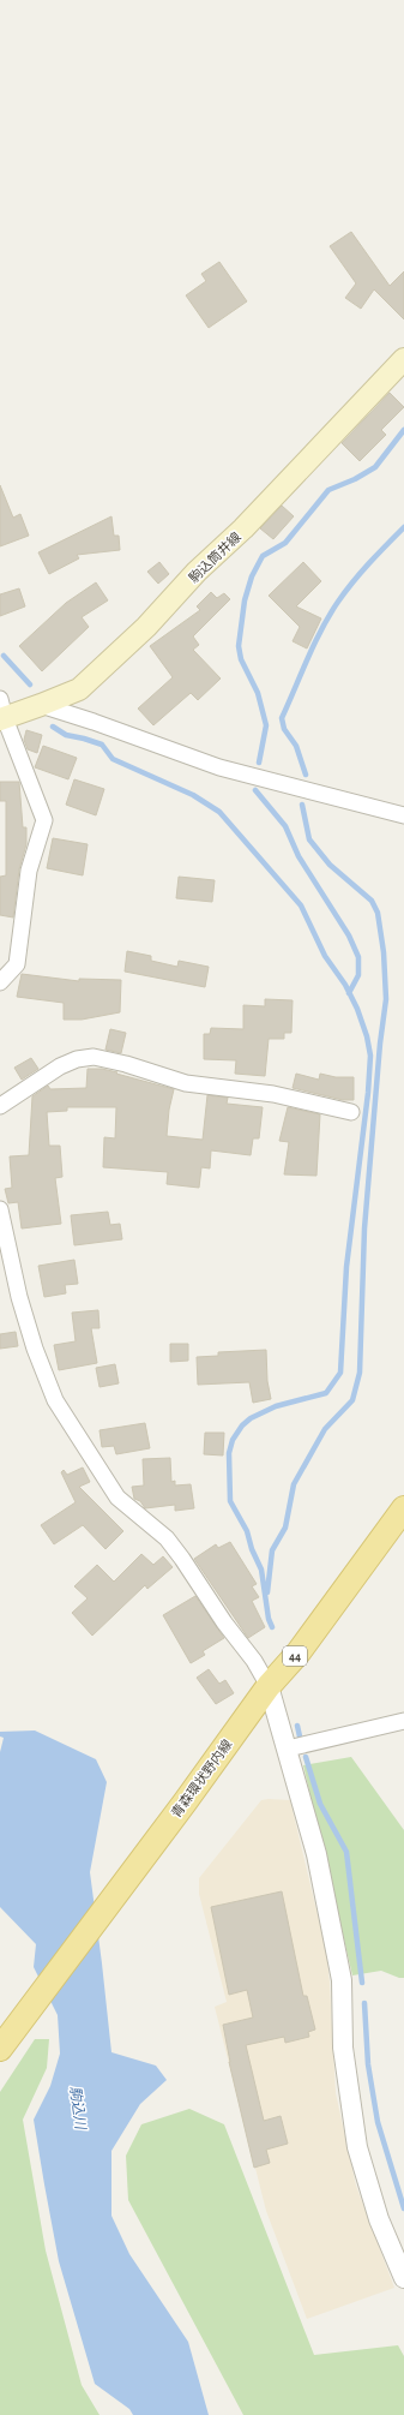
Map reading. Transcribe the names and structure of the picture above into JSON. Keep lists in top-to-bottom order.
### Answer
{
  "streets": {
    "main road": ["駒込筒井線", "44", "青森環状野内線"]
  },
  "water": ["駒込川"]
}
